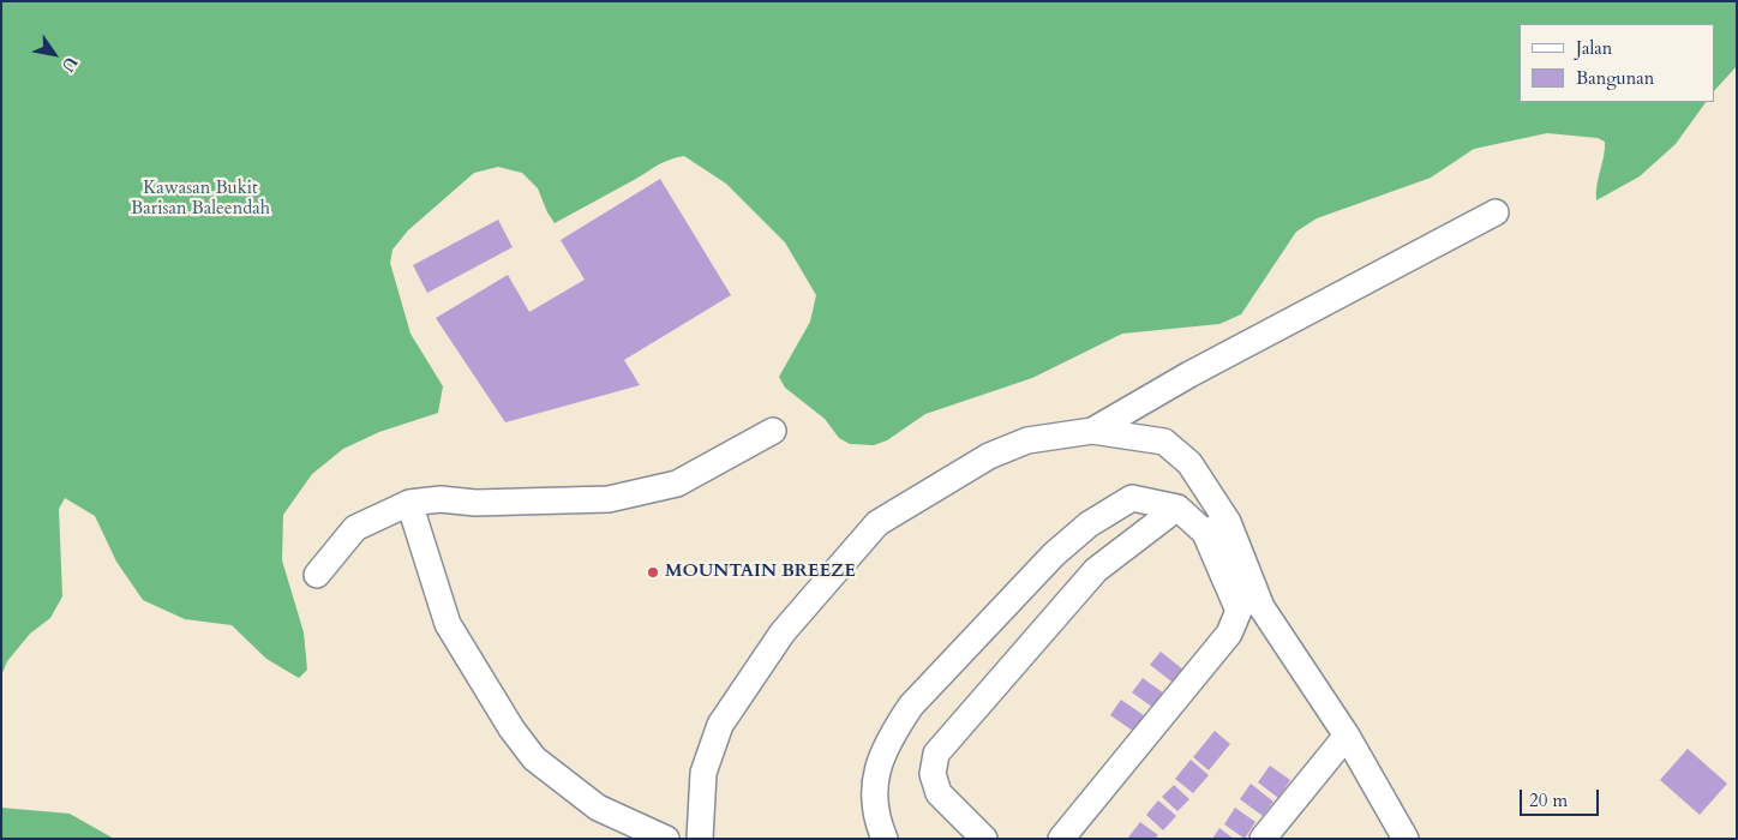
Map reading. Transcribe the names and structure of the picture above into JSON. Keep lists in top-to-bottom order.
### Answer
{
  "parks": ["Kawasan Bukit Barisan Baleendah"],
  "places": ["MOUNTAIN BREEZE"],
  "legend": ["Jalan", "Bangunan"],
  "scale_bar": "20 m",
  "north": "bottom right"
}
